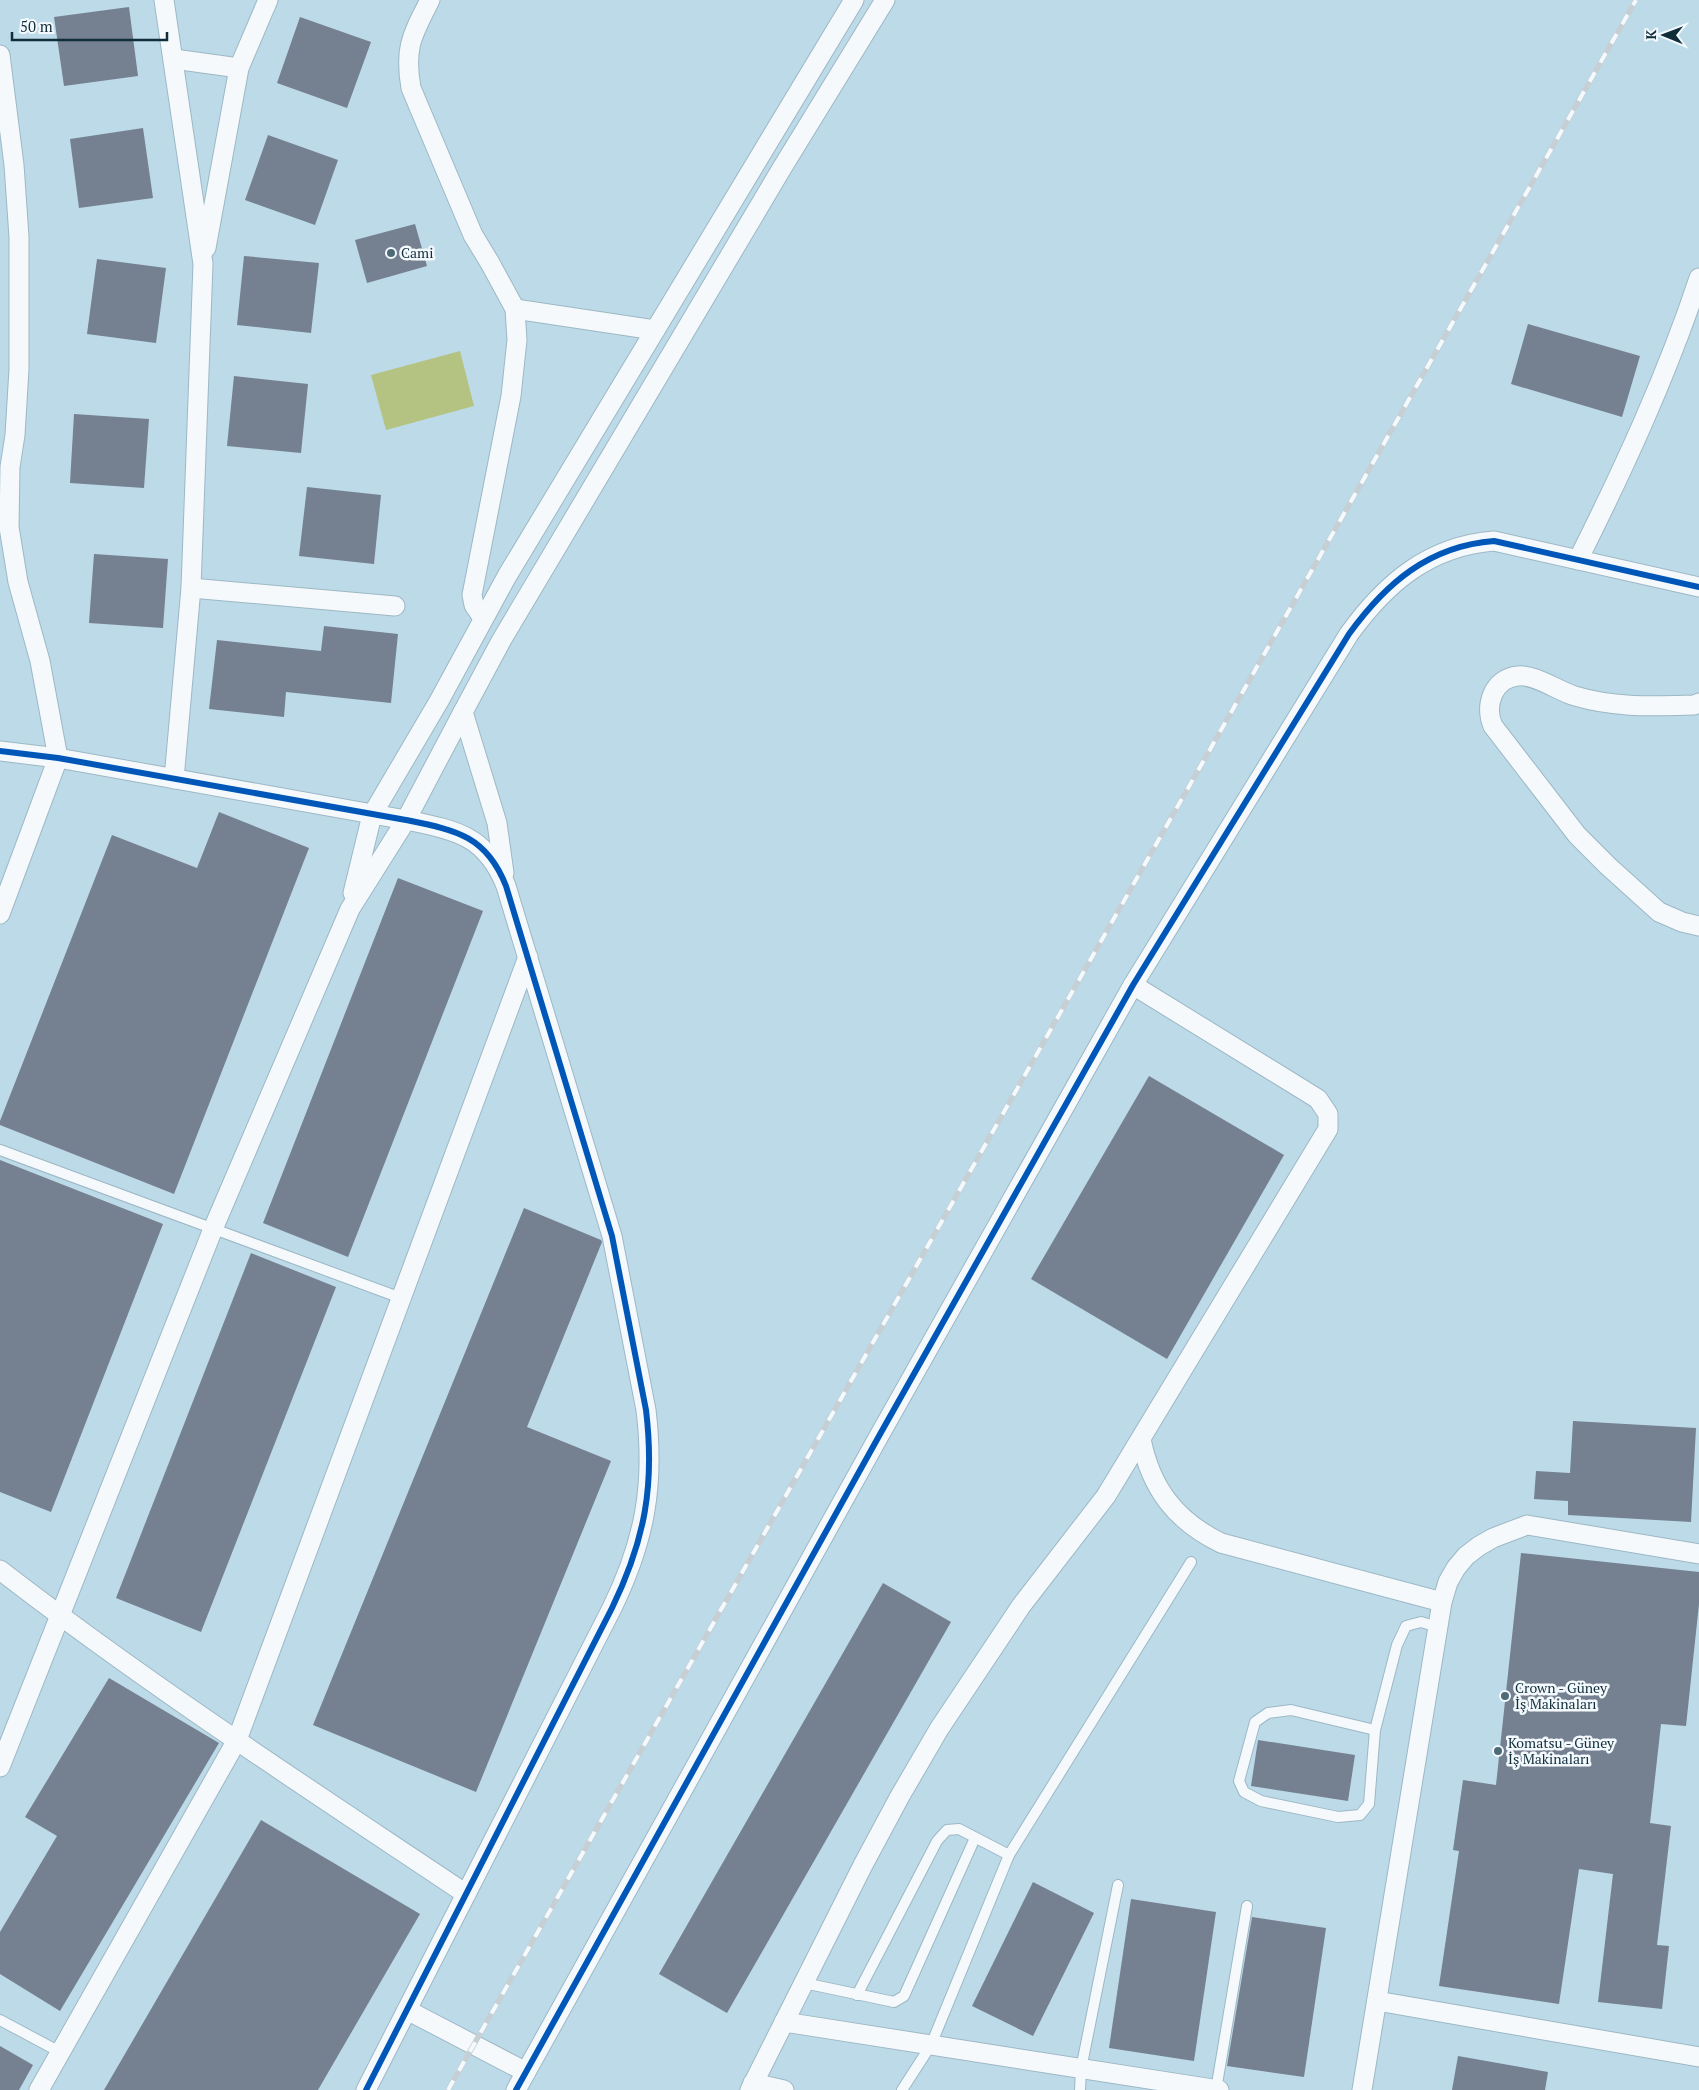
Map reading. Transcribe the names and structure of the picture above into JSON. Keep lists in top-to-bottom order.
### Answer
{
  "places": ["Cami", "Crown - Güney İş Makinaları", "Komatsu - Güney İş Makinaları"],
  "scale_bar": "50 m",
  "north": "left"
}
